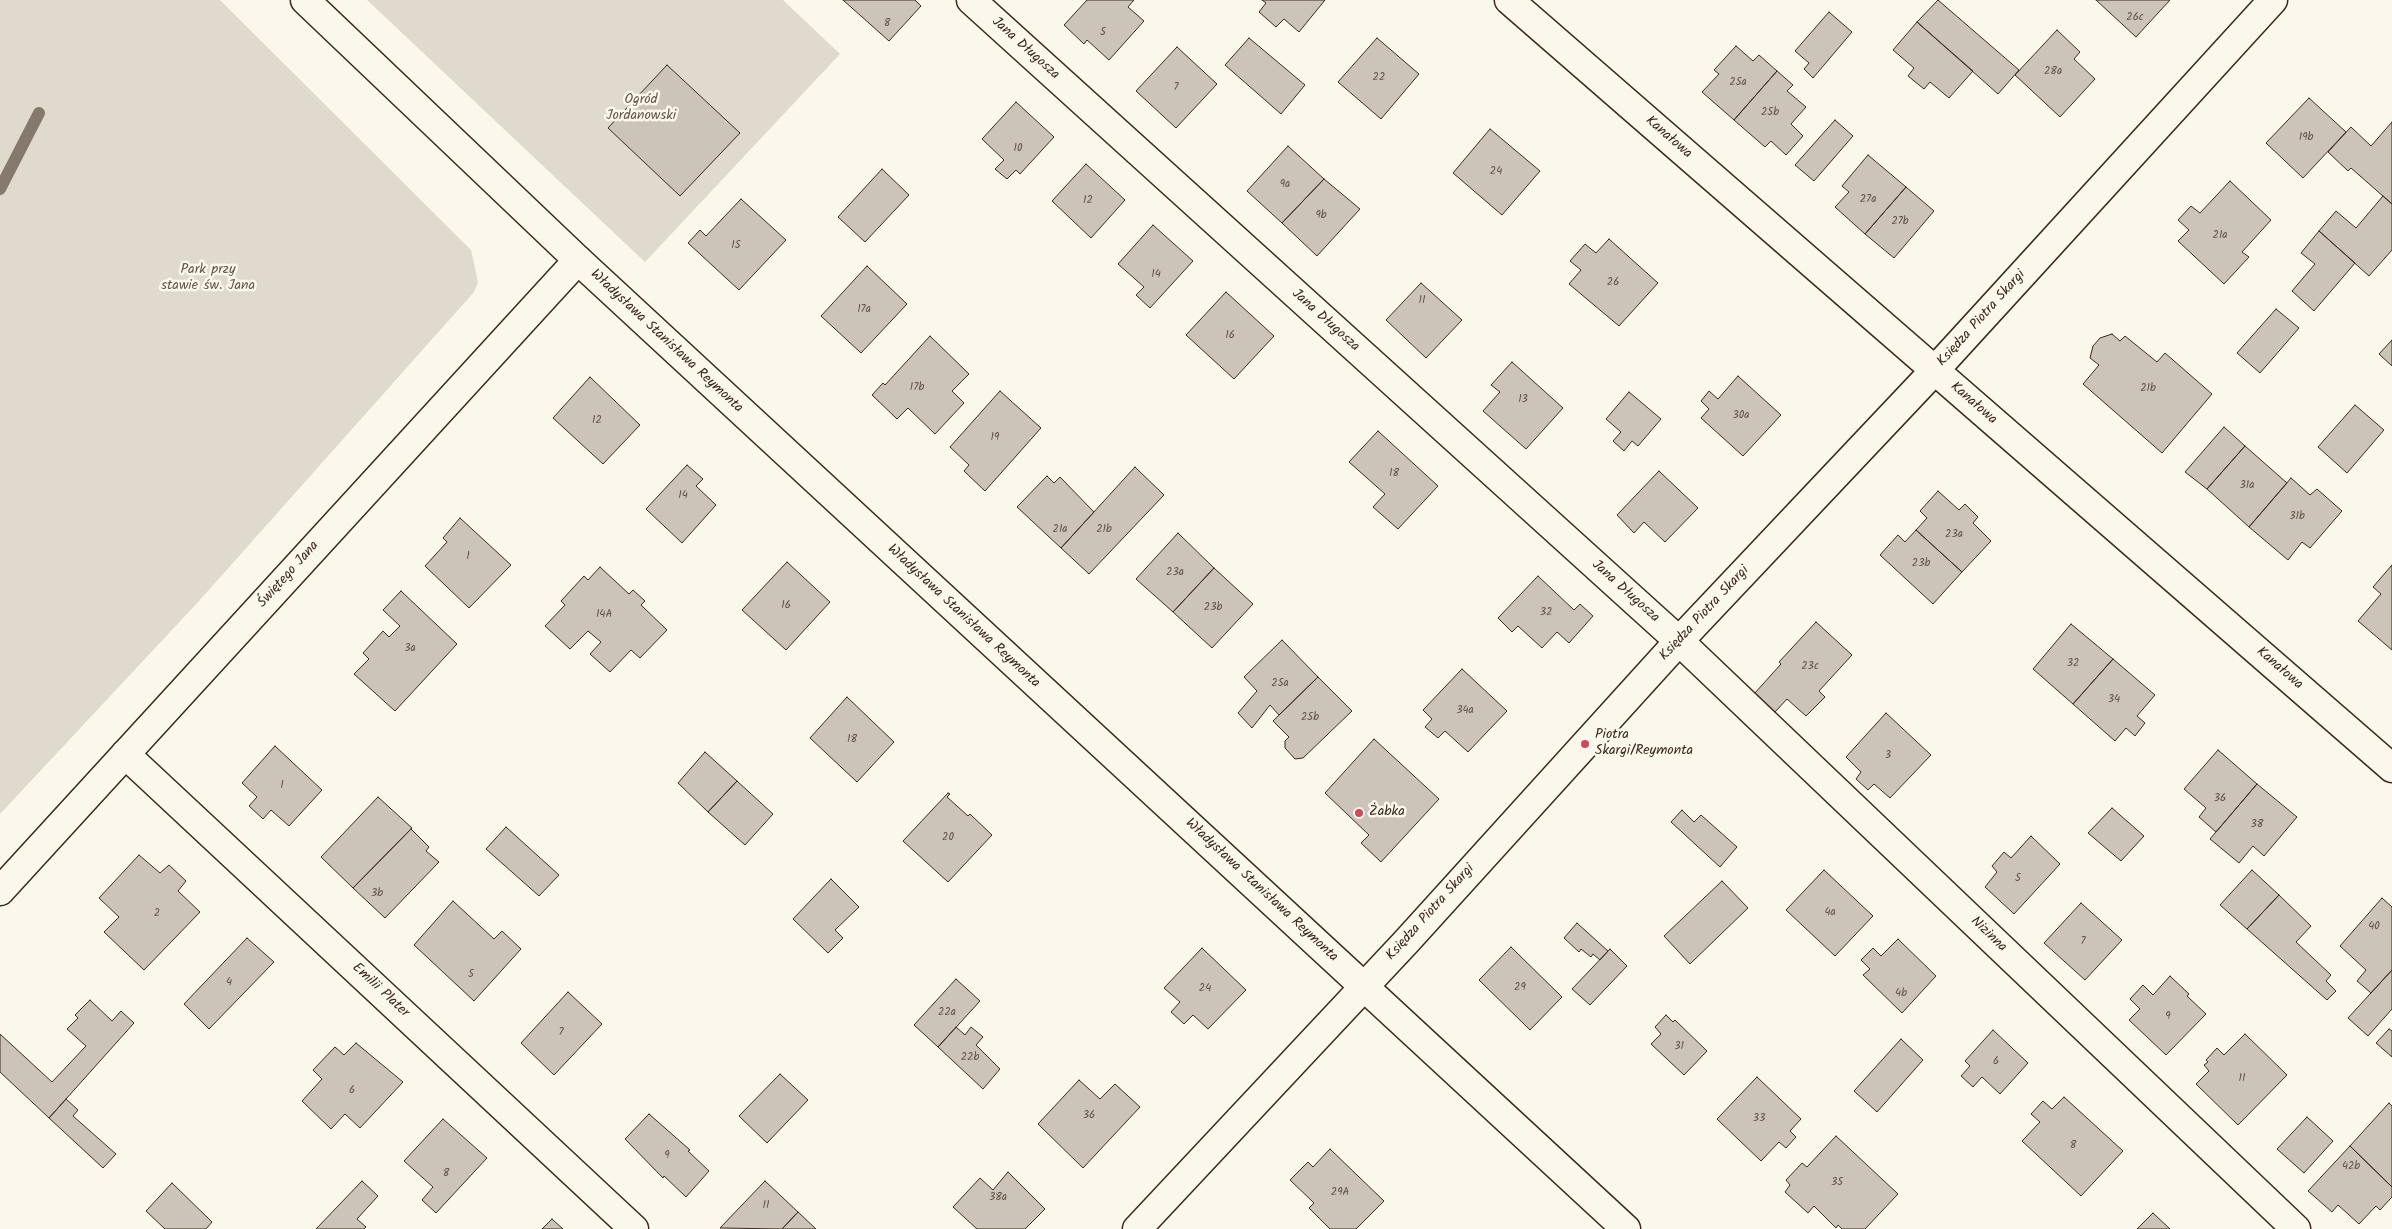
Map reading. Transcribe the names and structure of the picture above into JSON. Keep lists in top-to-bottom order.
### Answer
{
  "streets": {
    "street": [
      "Jana Długosza",
      "Kanałowa",
      "Księdza Piotra Skargi",
      "Władysława Stanisława Reymonta",
      "Świętego Jana",
      "Nizinna",
      "Emilii Plater"
    ]
  },
  "crossings": [
    ["Jana Długosza", "Księdza Piotra Skargi"],
    ["Jana Długosza", "Nizinna"],
    ["Kanałowa", "Księdza Piotra Skargi"],
    ["Księdza Piotra Skargi", "Władysława Stanisława Reymonta"],
    ["Księdza Piotra Skargi", "Nizinna"],
    ["Władysława Stanisława Reymonta", "Świętego Jana"],
    ["Świętego Jana", "Emilii Plater"]
  ],
  "parks": ["Ogród Jordanowski", "Park przy stawie św. Jana"],
  "places": ["Piotra Skargi/Reymonta", "Żabka"],
  "house_numbers": [
    "26c",
    "8",
    "5",
    "28a",
    "22",
    "25a",
    "7",
    "25b",
    "19b",
    "10",
    "24",
    "9a",
    "27a",
    "12",
    "9b",
    "27b",
    "21a",
    "15",
    "14",
    "26",
    "11",
    "17a",
    "16",
    "17b",
    "21b",
    "13",
    "30a",
    "12",
    "19",
    "18",
    "31a",
    "14",
    "31b",
    "21a",
    "21b",
    "23a",
    "1",
    "23b",
    "23a",
    "16",
    "23b",
    "32",
    "14A",
    "3a",
    "32",
    "23c",
    "25a",
    "34",
    "34a",
    "25b",
    "18",
    "3",
    "1",
    "36",
    "38",
    "20",
    "5",
    "3b",
    "4a",
    "2",
    "40",
    "7",
    "5",
    "4",
    "29",
    "24",
    "4b",
    "22a",
    "9",
    "7",
    "31",
    "22b",
    "6",
    "11",
    "6",
    "36",
    "33",
    "8",
    "9",
    "42b",
    "8",
    "35",
    "29A",
    "38a",
    "11"
  ]
}
